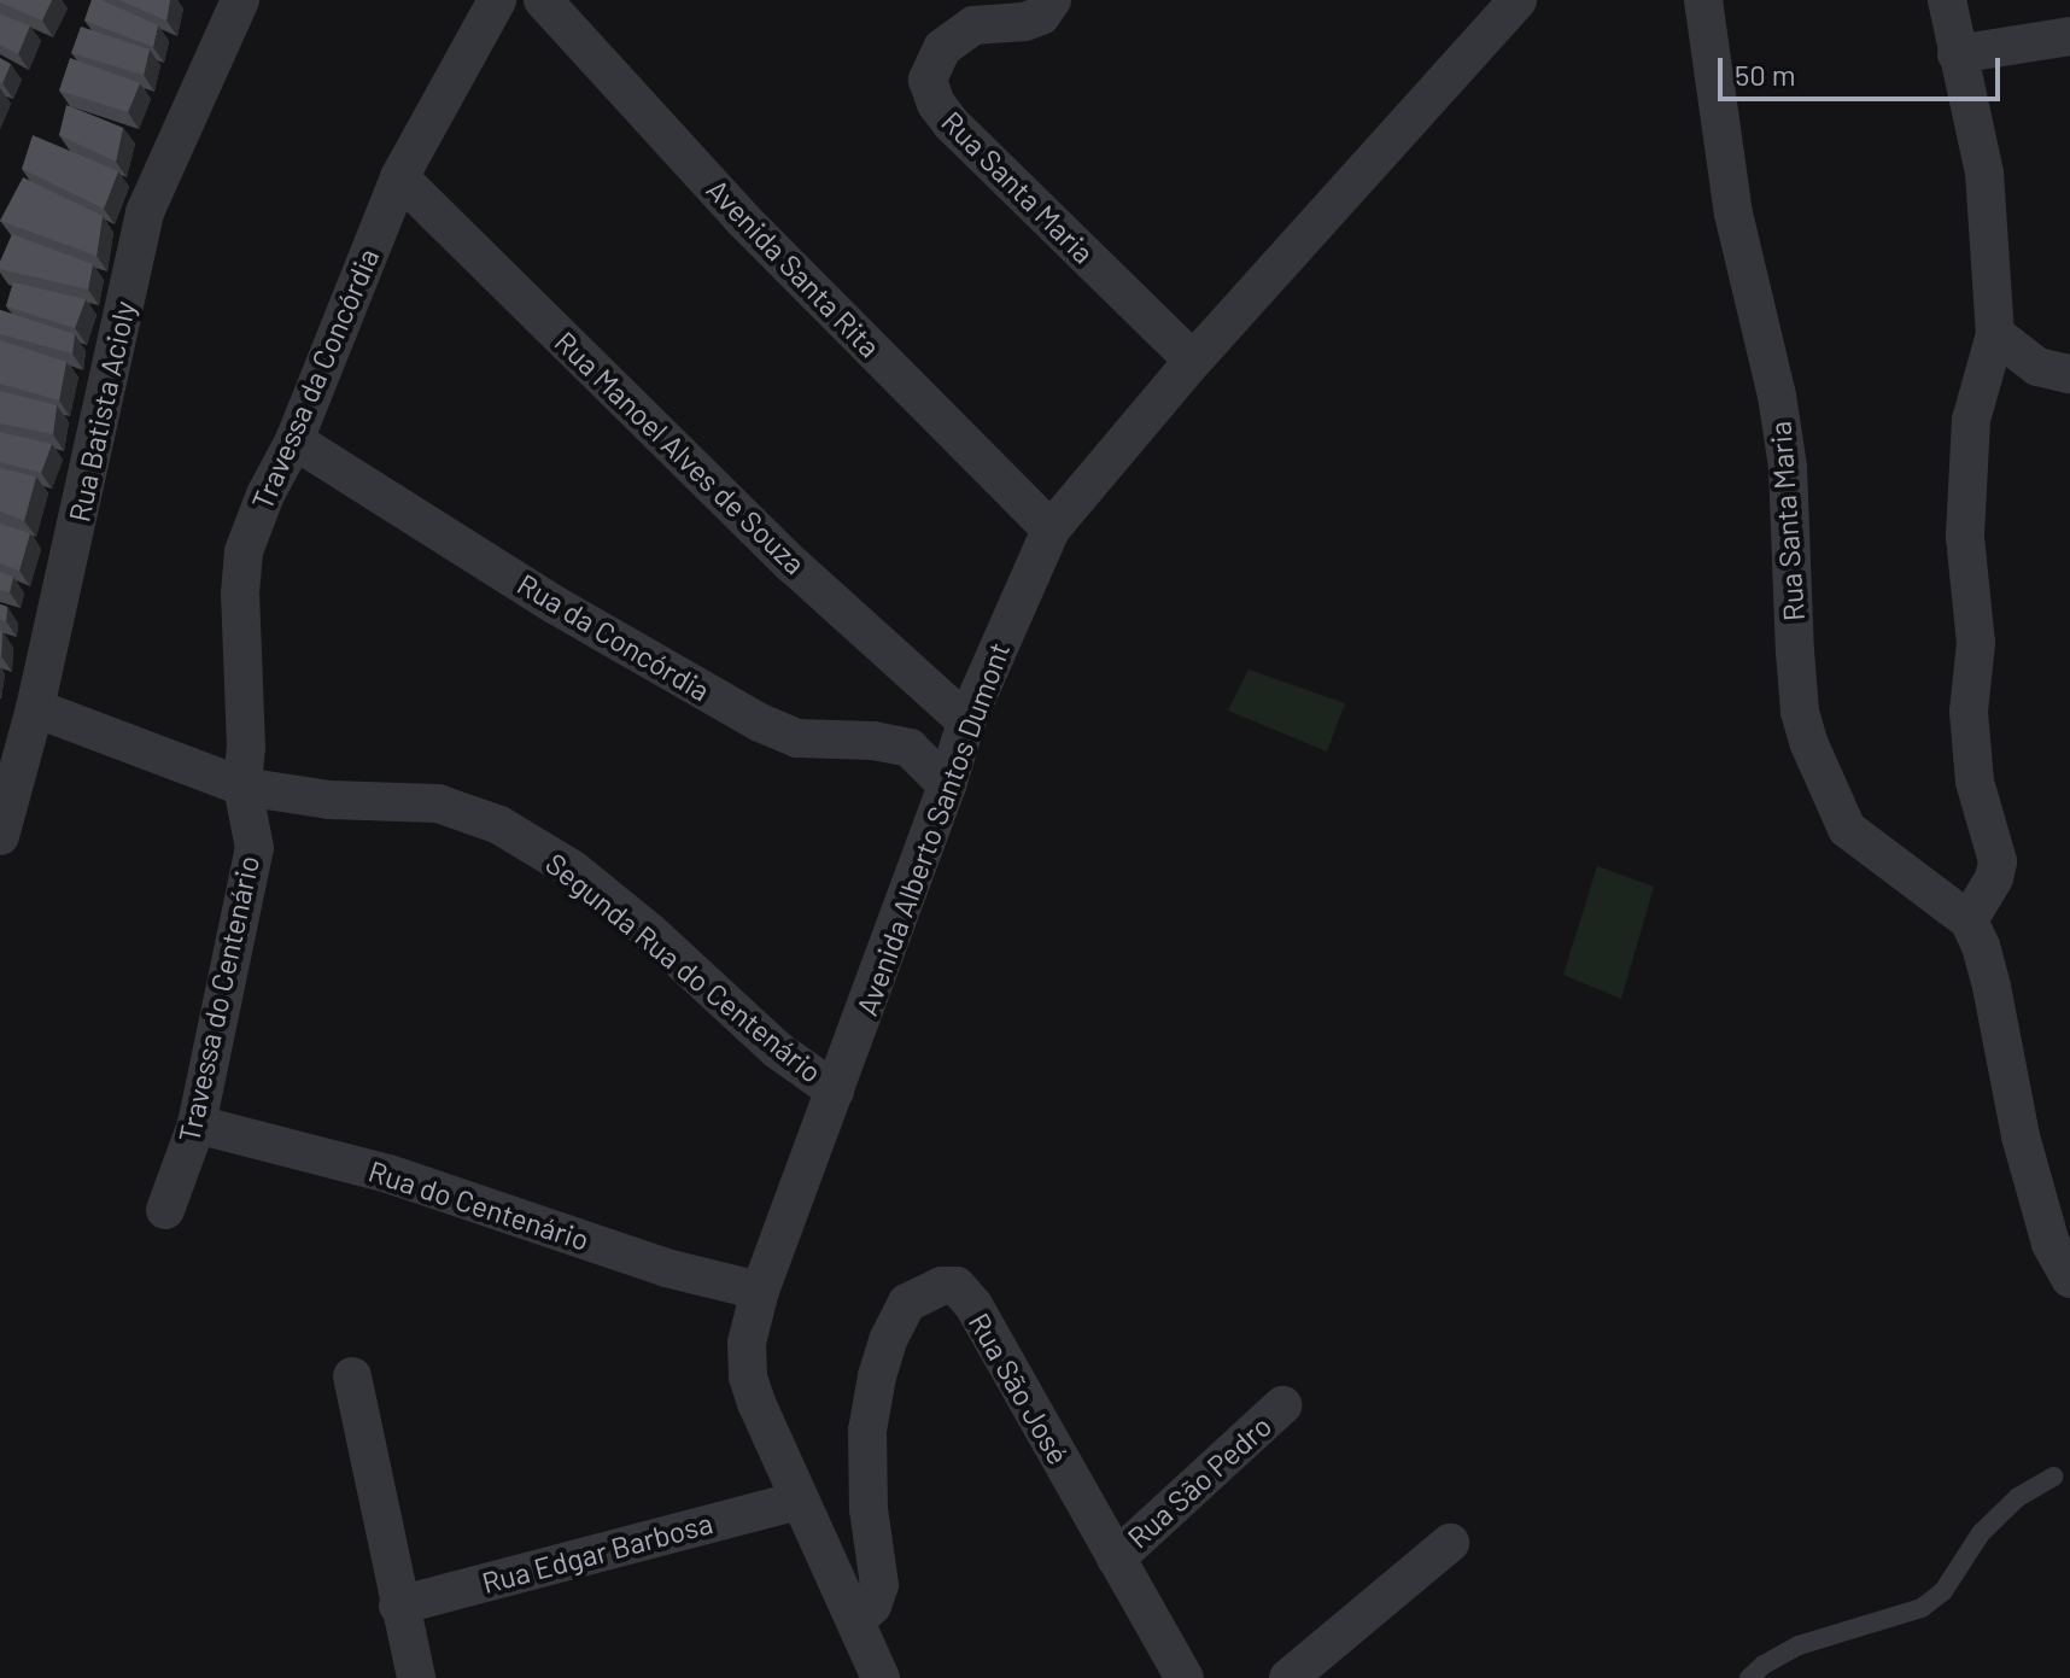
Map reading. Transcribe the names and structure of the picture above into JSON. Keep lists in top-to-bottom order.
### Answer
{
  "streets": {
    "street": [
      "Rua Santa Maria",
      "Avenida Santa Rita",
      "Travessa da Concórdia",
      "Rua Batista Acioly",
      "Rua Manoel Alves de Souza",
      "Rua da Concórdia",
      "Avenida Alberto Santos Dumont",
      "Segunda Rua do Centenário",
      "Travessa do Centenário",
      "Rua do Centenário",
      "Rua São José",
      "Rua São Pedro",
      "Rua Edgar Barbosa"
    ]
  },
  "crossings": [
    ["Rua Santa Maria", "Avenida Alberto Santos Dumont"],
    ["Avenida Santa Rita", "Avenida Alberto Santos Dumont"],
    ["Travessa da Concórdia", "Rua Manoel Alves de Souza"],
    ["Travessa da Concórdia", "Rua da Concórdia"],
    ["Travessa da Concórdia", "Segunda Rua do Centenário"],
    ["Travessa da Concórdia", "Travessa do Centenário"],
    ["Rua Batista Acioly", "Segunda Rua do Centenário"],
    ["Rua Manoel Alves de Souza", "Avenida Alberto Santos Dumont"],
    ["Rua da Concórdia", "Avenida Alberto Santos Dumont"],
    ["Avenida Alberto Santos Dumont", "Segunda Rua do Centenário"],
    ["Avenida Alberto Santos Dumont", "Rua do Centenário"],
    ["Avenida Alberto Santos Dumont", "Rua São José"],
    ["Avenida Alberto Santos Dumont", "Rua Edgar Barbosa"],
    ["Segunda Rua do Centenário", "Travessa do Centenário"],
    ["Travessa do Centenário", "Rua do Centenário"],
    ["Rua São José", "Rua São Pedro"]
  ],
  "scale_bar": "50 m"
}
